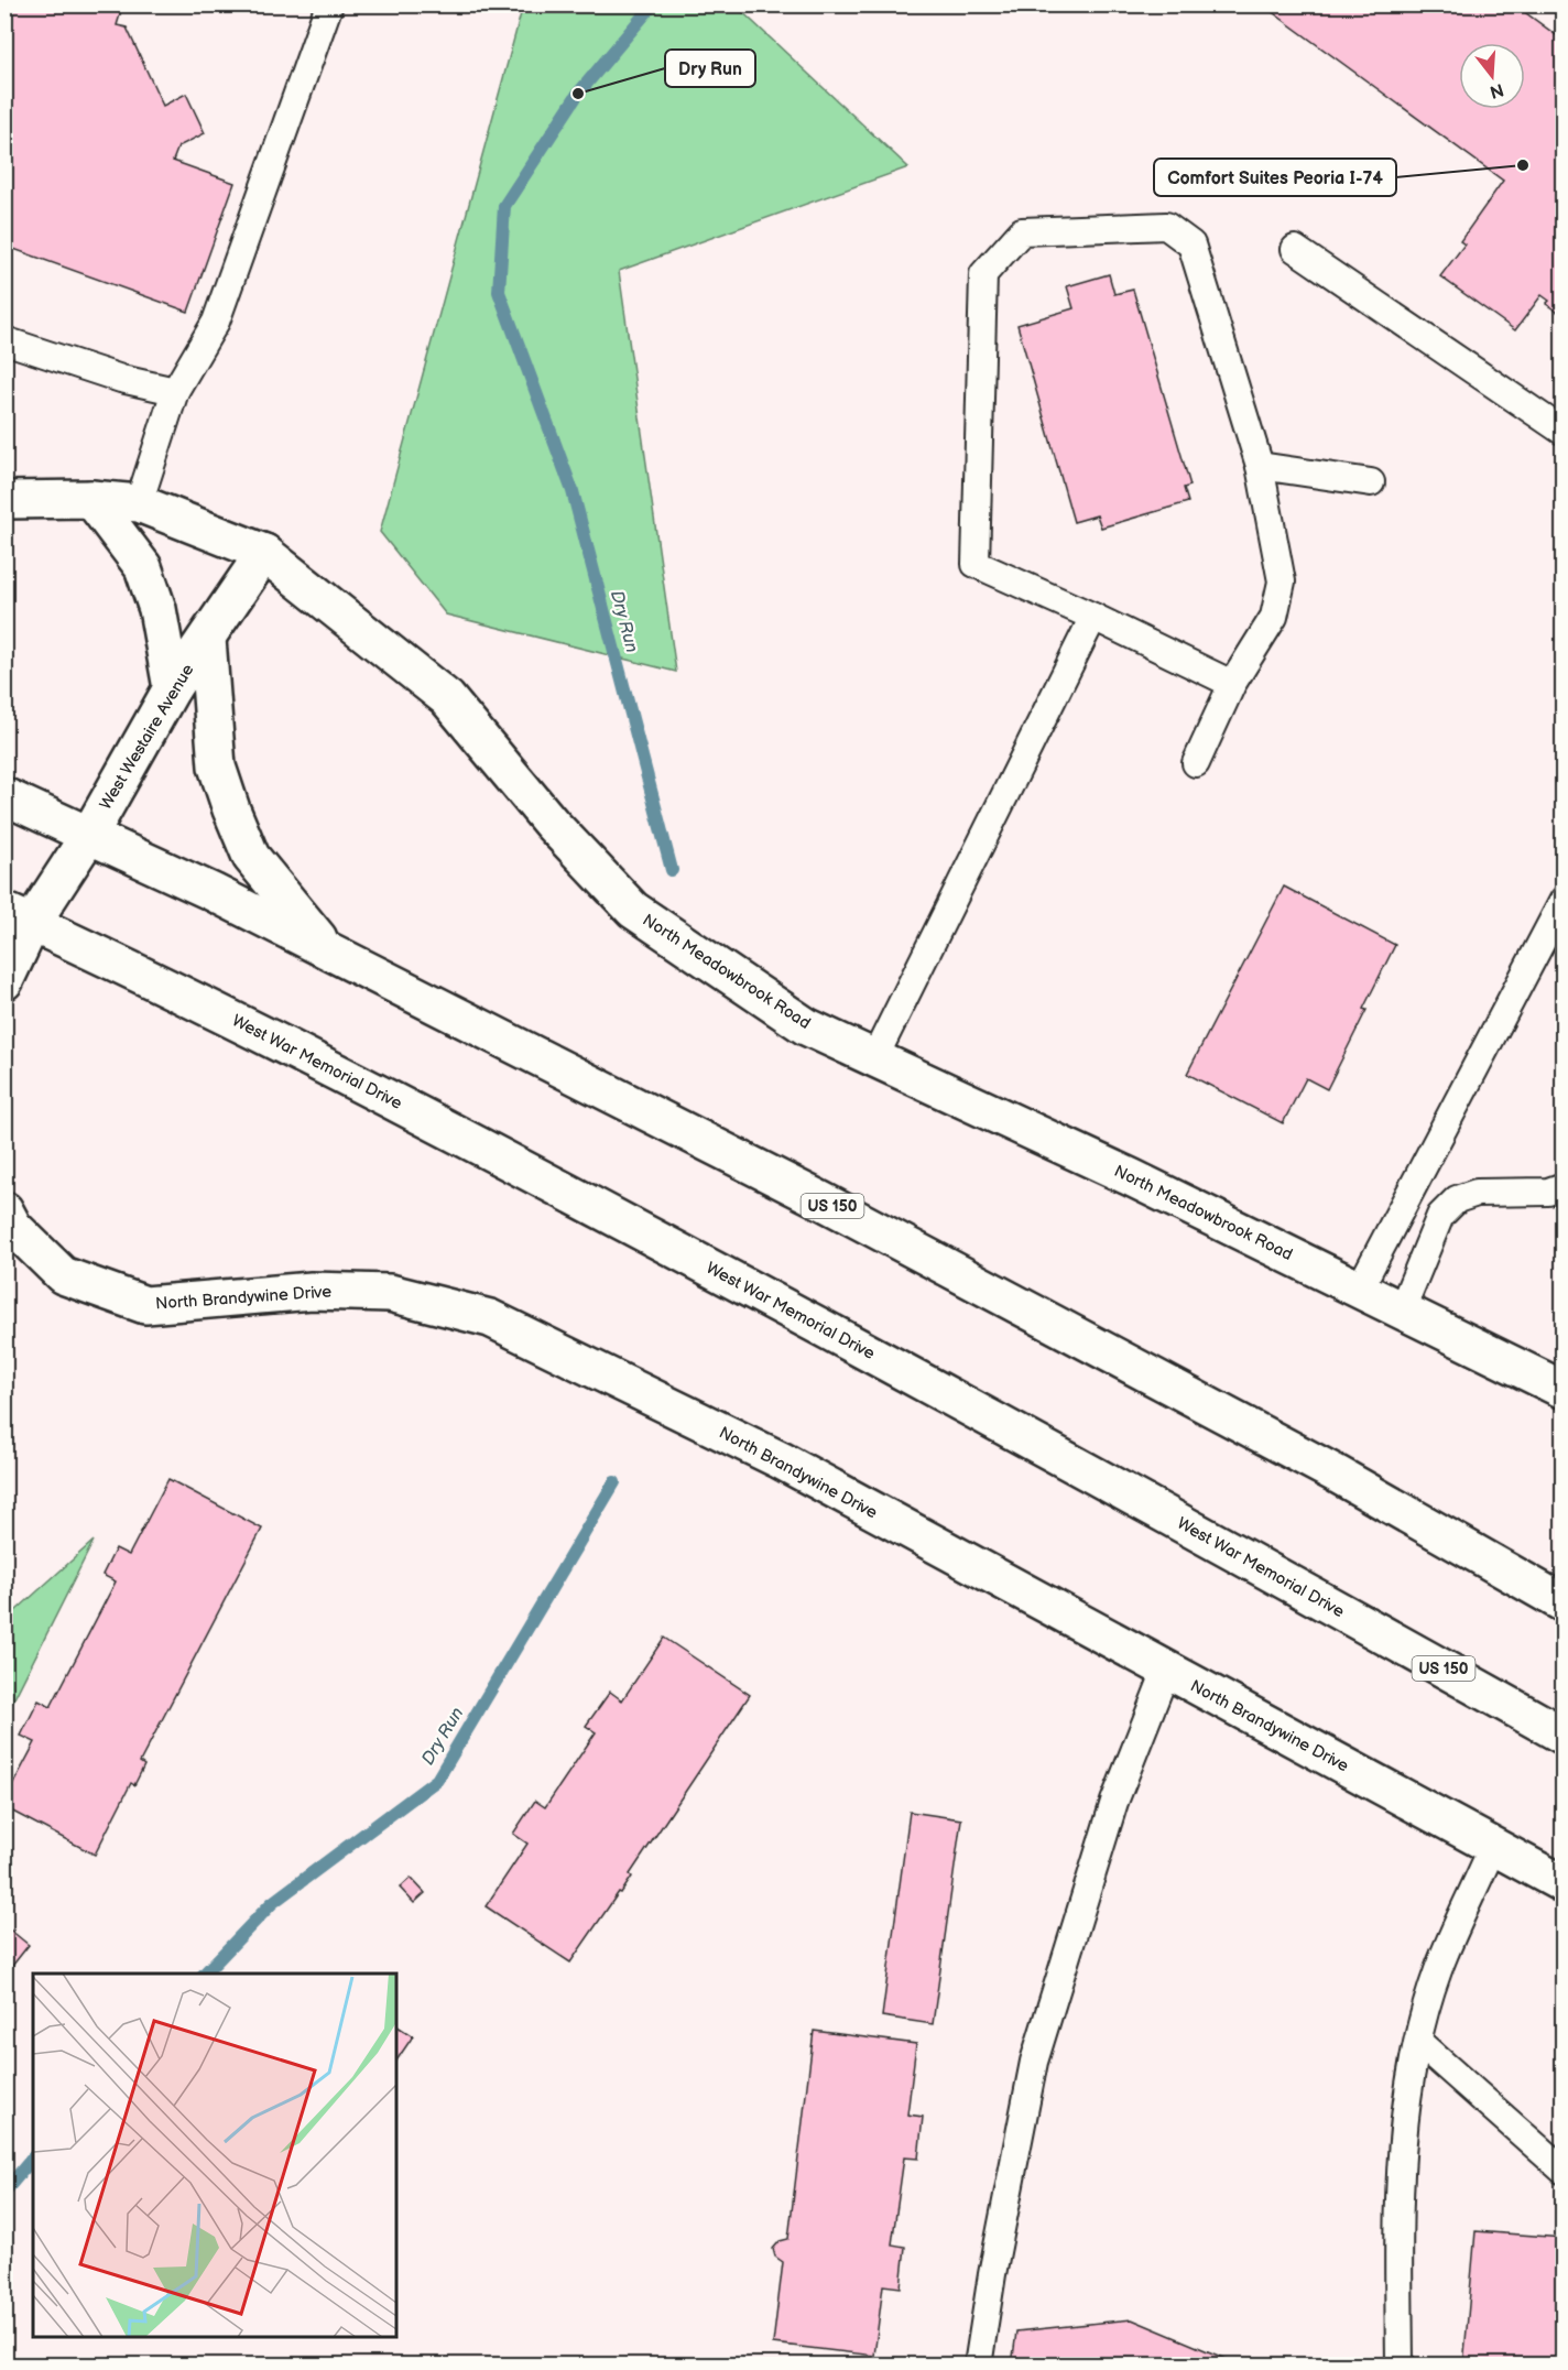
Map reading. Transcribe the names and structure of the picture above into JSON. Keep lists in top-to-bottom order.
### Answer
{
  "streets": {
    "main road": [
      "West Westaire Avenue",
      "North Meadowbrook Road",
      "West War Memorial Drive",
      "US 150",
      "North Brandywine Drive"
    ]
  },
  "crossings": [
    ["West Westaire Avenue", "North Meadowbrook Road"],
    ["West Westaire Avenue", "West War Memorial Drive"],
    ["West Westaire Avenue", "US 150"]
  ],
  "water": ["Dry Run"],
  "places": ["Dry Run", "Comfort Suites Peoria I-74"],
  "north": "bottom"
}
